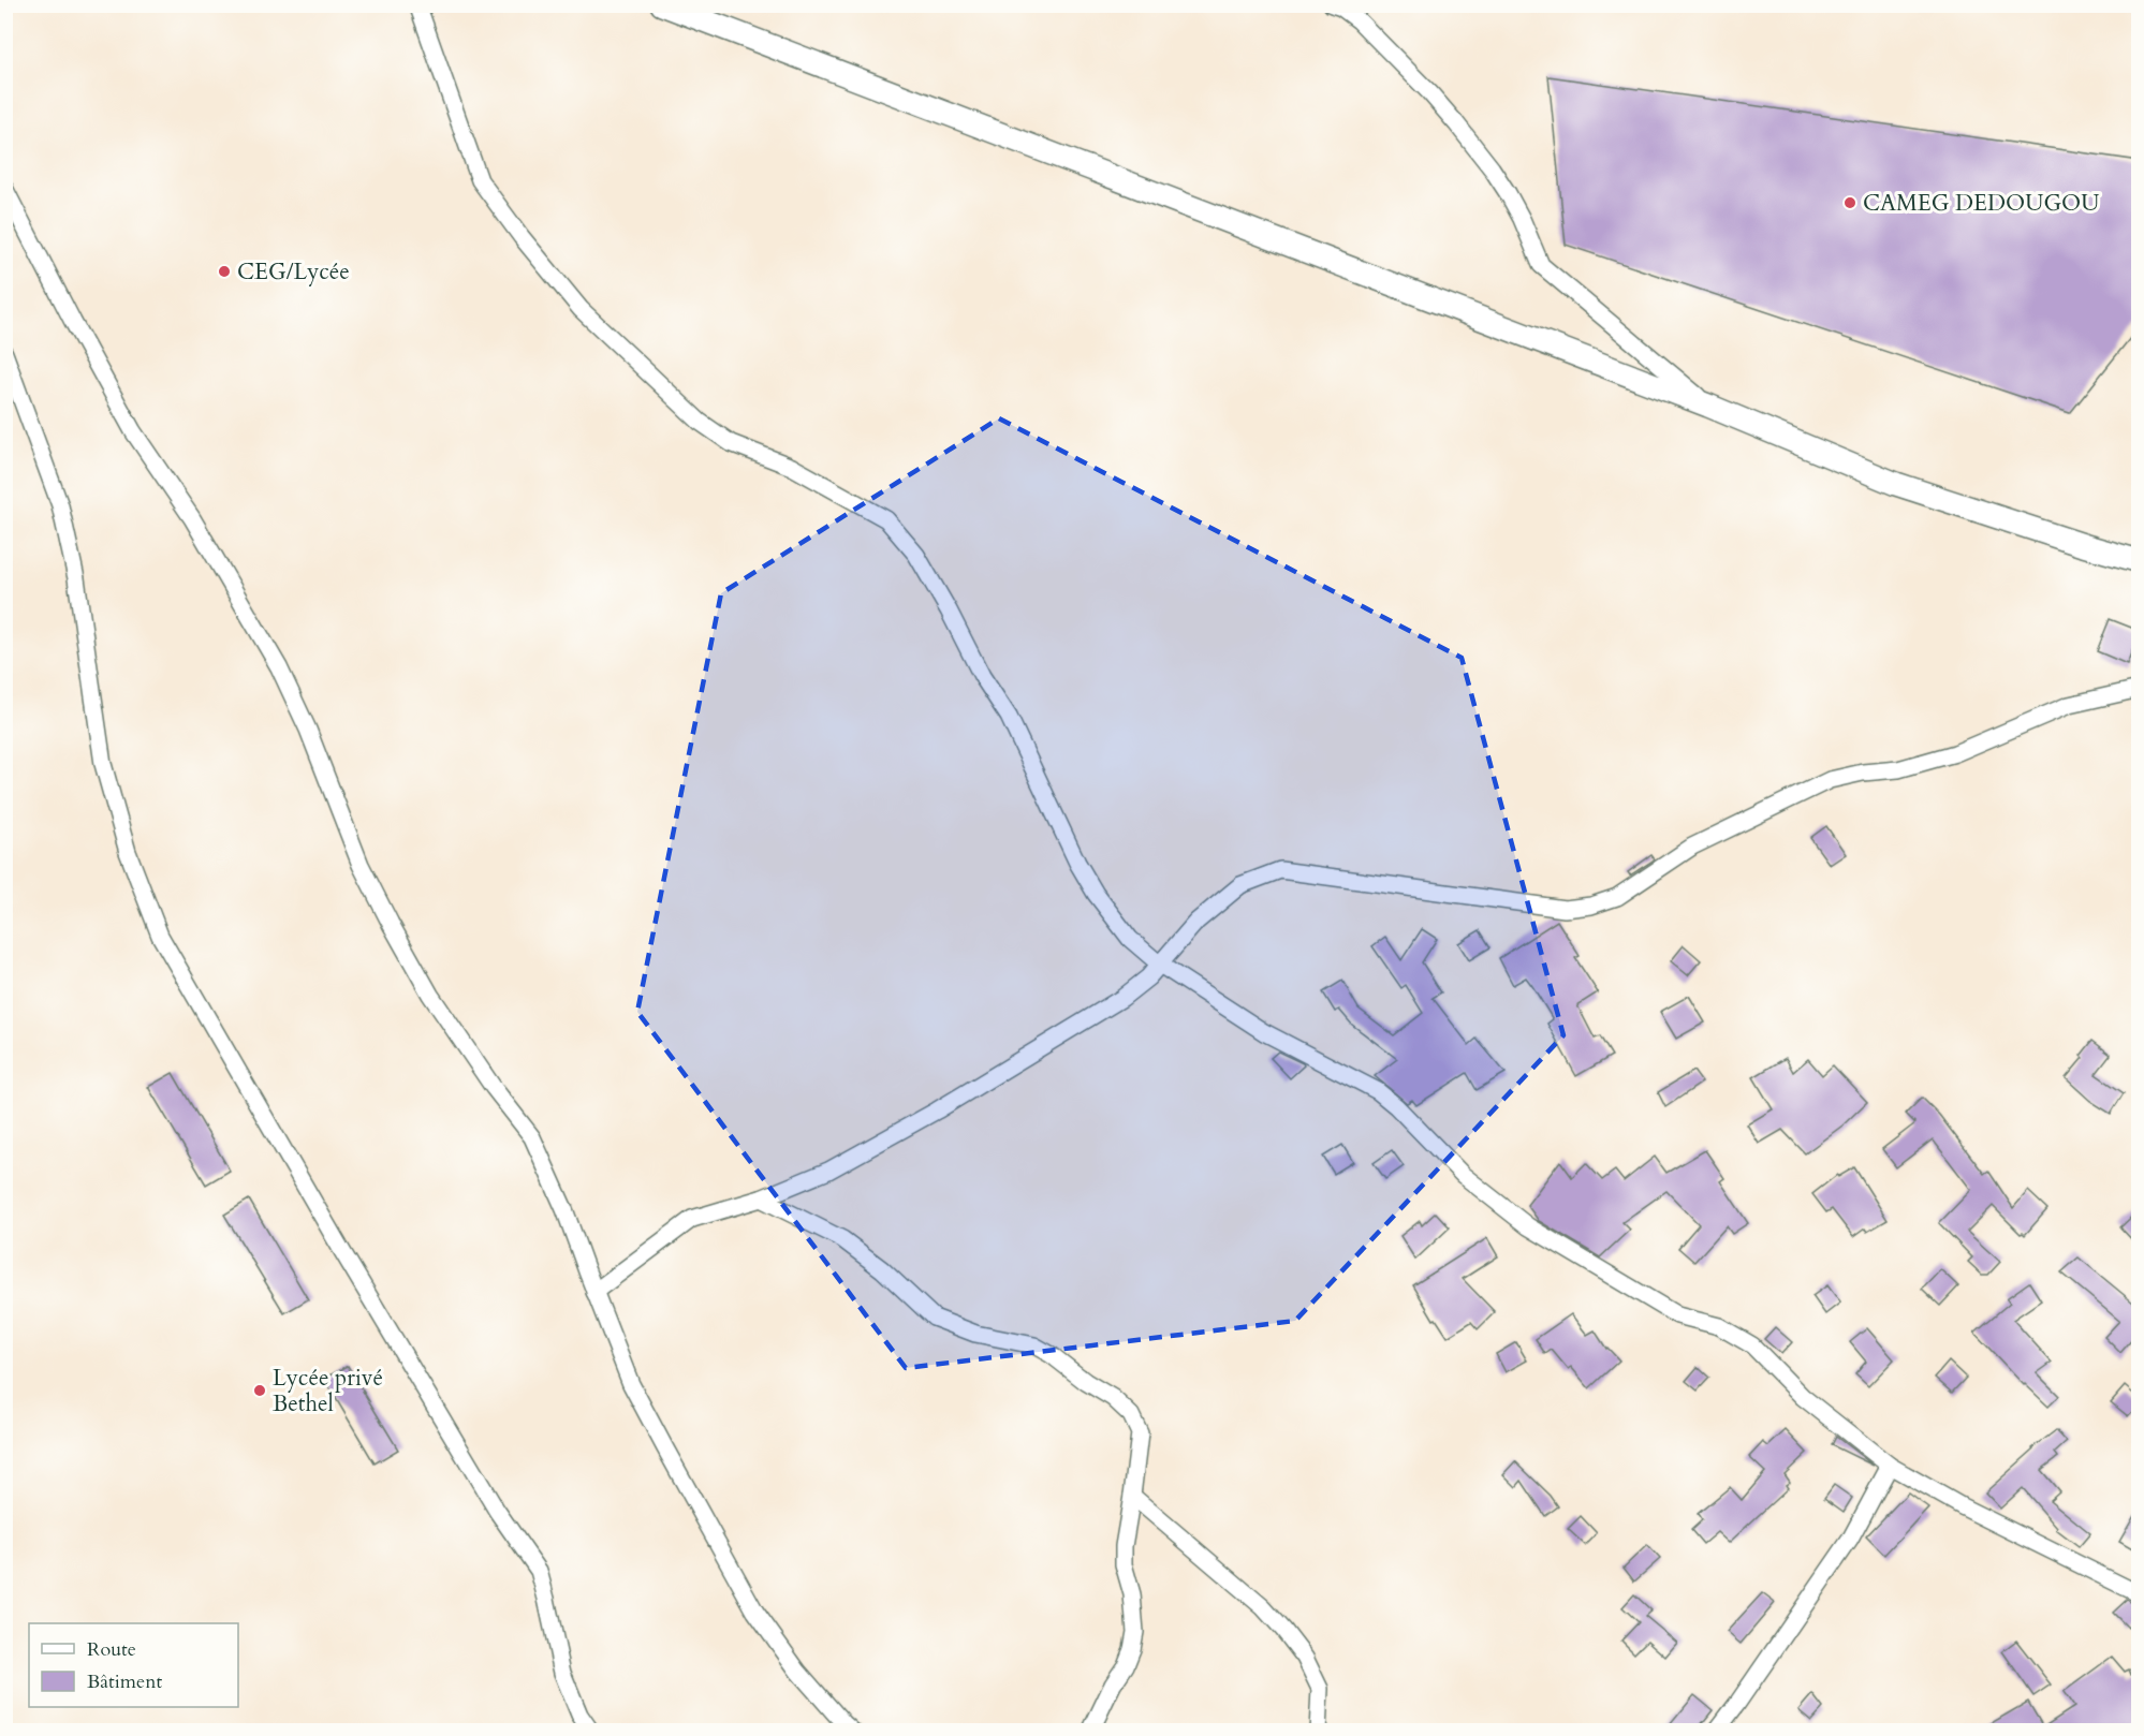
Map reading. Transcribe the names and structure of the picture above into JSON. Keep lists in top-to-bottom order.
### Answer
{
  "places": ["CAMEG DEDOUGOU", "CEG/Lycée", "Lycée privé Bethel"],
  "legend": ["Route", "Bâtiment"]
}
